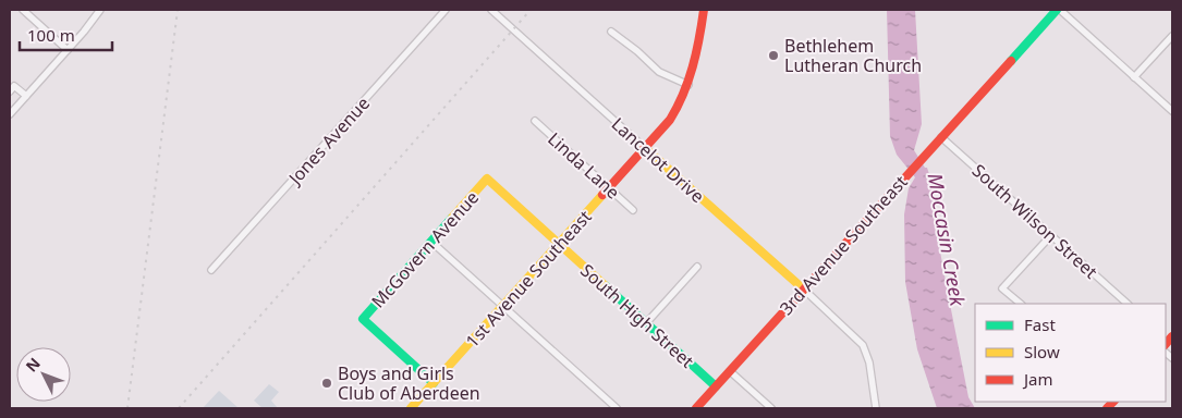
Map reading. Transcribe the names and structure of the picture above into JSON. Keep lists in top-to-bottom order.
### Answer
{
  "streets": {
    "main road": [
      "Lancelot Drive",
      "3rd Avenue Southeast",
      "McGovern Avenue",
      "1st Avenue Southeast",
      "South High Street"
    ],
    "street": ["Jones Avenue", "Linda Lane", "South Wilson Street"]
  },
  "crossings": [
    ["Lancelot Drive", "3rd Avenue Southeast"],
    ["Lancelot Drive", "1st Avenue Southeast"],
    ["Linda Lane", "1st Avenue Southeast"],
    ["South Wilson Street", "3rd Avenue Southeast"],
    ["3rd Avenue Southeast", "South High Street"],
    ["McGovern Avenue", "1st Avenue Southeast"],
    ["McGovern Avenue", "South High Street"],
    ["1st Avenue Southeast", "South High Street"]
  ],
  "water": ["Moccasin Creek"],
  "places": ["Bethlehem Lutheran Church", "Boys and Girls Club of Aberdeen"],
  "legend": ["Fast", "Slow", "Jam"],
  "scale_bar": "100 m",
  "north": "top left"
}
